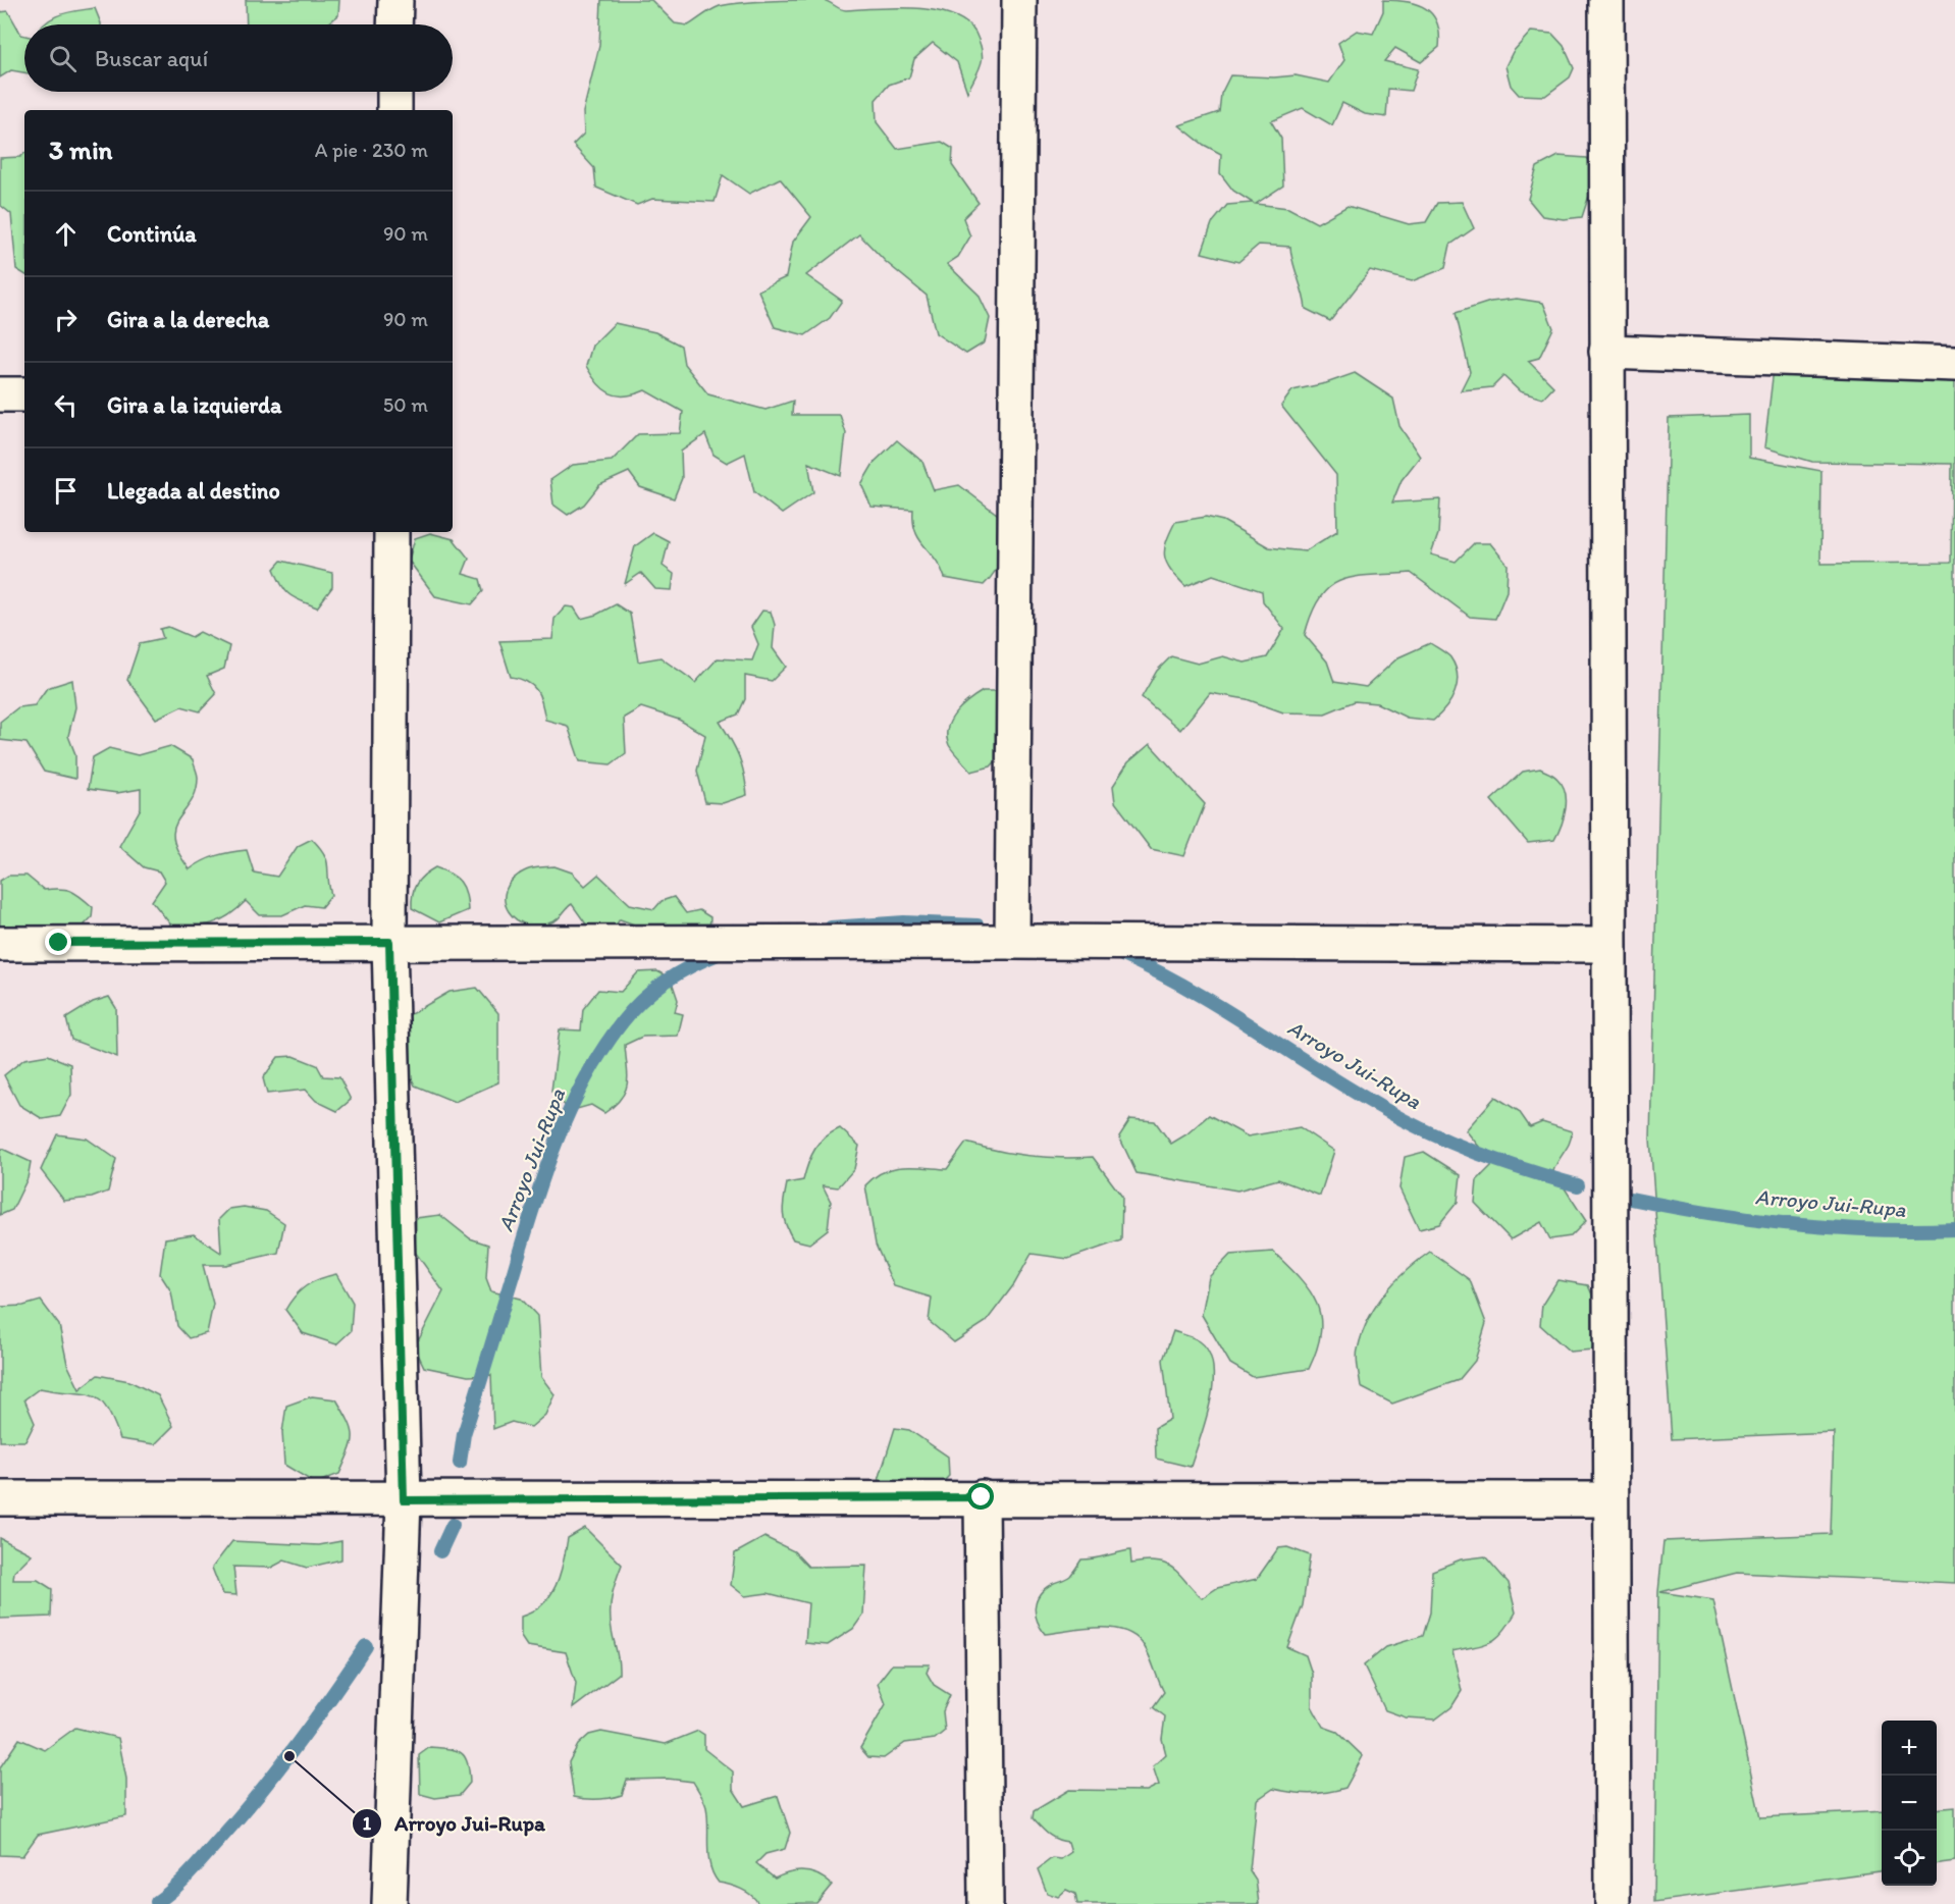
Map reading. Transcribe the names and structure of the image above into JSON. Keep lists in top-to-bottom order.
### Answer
{
  "water": ["Arroyo Jui-Rupa"],
  "places": ["Arroyo Jui-Rupa"],
  "page": {
    "search": "Buscar aquí",
    "heading": ["3 min", "A pie · 230 m"],
    "list": [
      ["Continúa", "90 m"],
      ["Gira a la derecha", "90 m"],
      ["Gira a la izquierda", "50 m"],
      "Llegada al destino"
    ],
    "map_buttons": ["+", "−"]
  }
}
